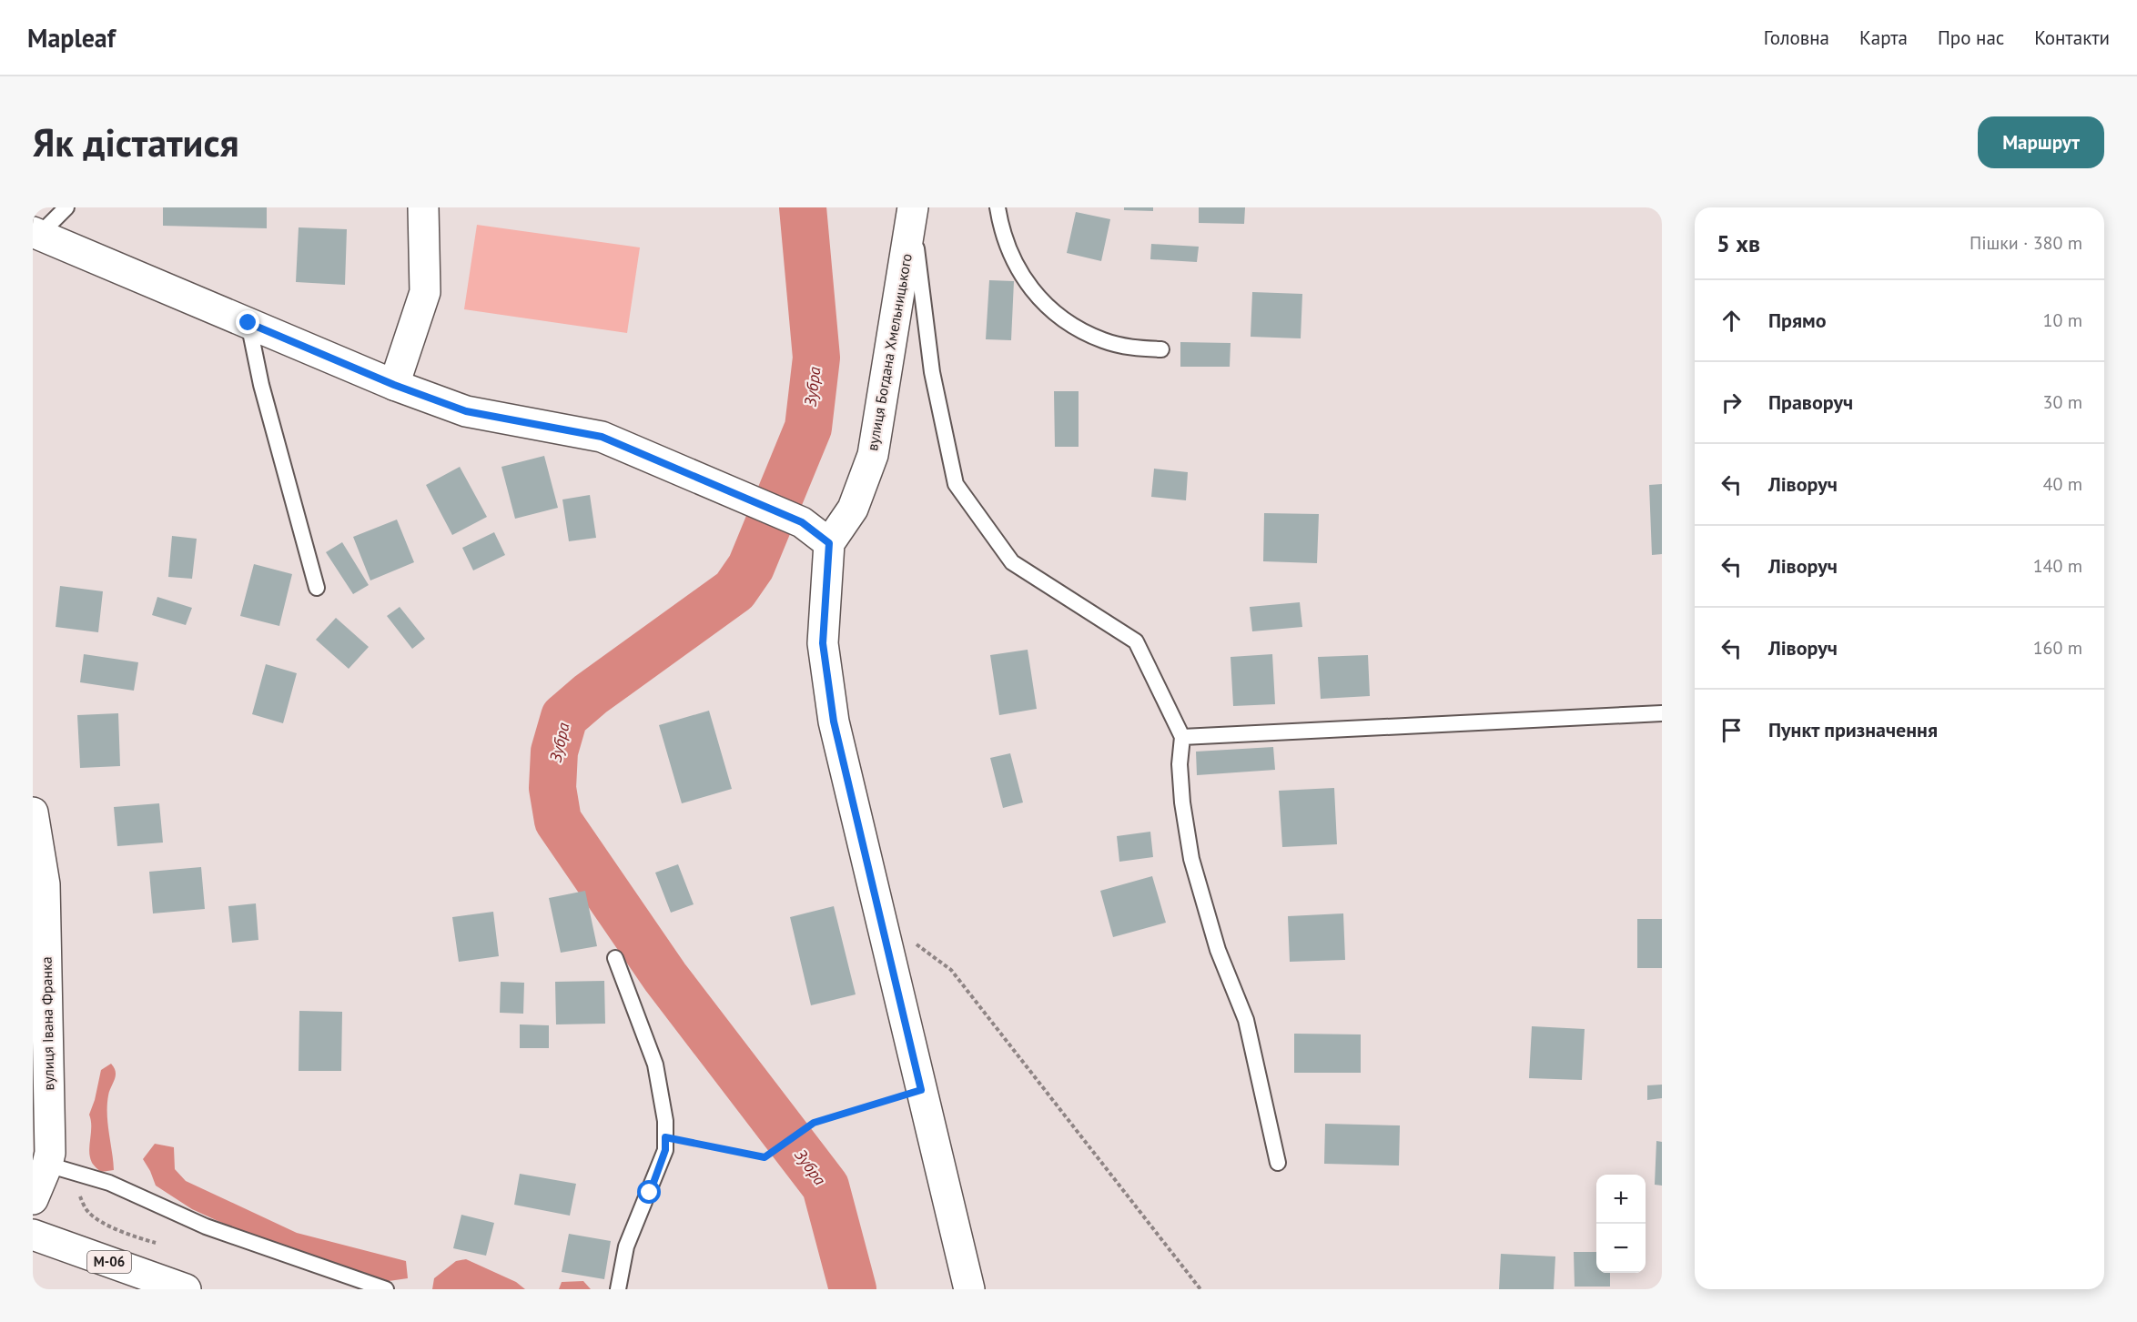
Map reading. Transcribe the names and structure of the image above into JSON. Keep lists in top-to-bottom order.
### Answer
{
  "streets": {
    "main road": ["вулиця Богдана Хмельницького", "вулиця Івана Франка", "М-06"]
  },
  "water": ["Зубра"],
  "page": {
    "header": "Mapleaf",
    "nav": [
      "Головна",
      "Карта",
      "Про нас",
      "Контакти"
    ],
    "buttons": "Маршрут",
    "title": "Як дістатися",
    "heading": ["5 хв", "Пішки · 380 m"],
    "list": [
      ["Прямо", "10 m"],
      ["Праворуч", "30 m"],
      ["Ліворуч", "40 m"],
      ["Ліворуч", "140 m"],
      ["Ліворуч", "160 m"],
      "Пункт призначення"
    ],
    "map_buttons": ["+", "−"]
  }
}
